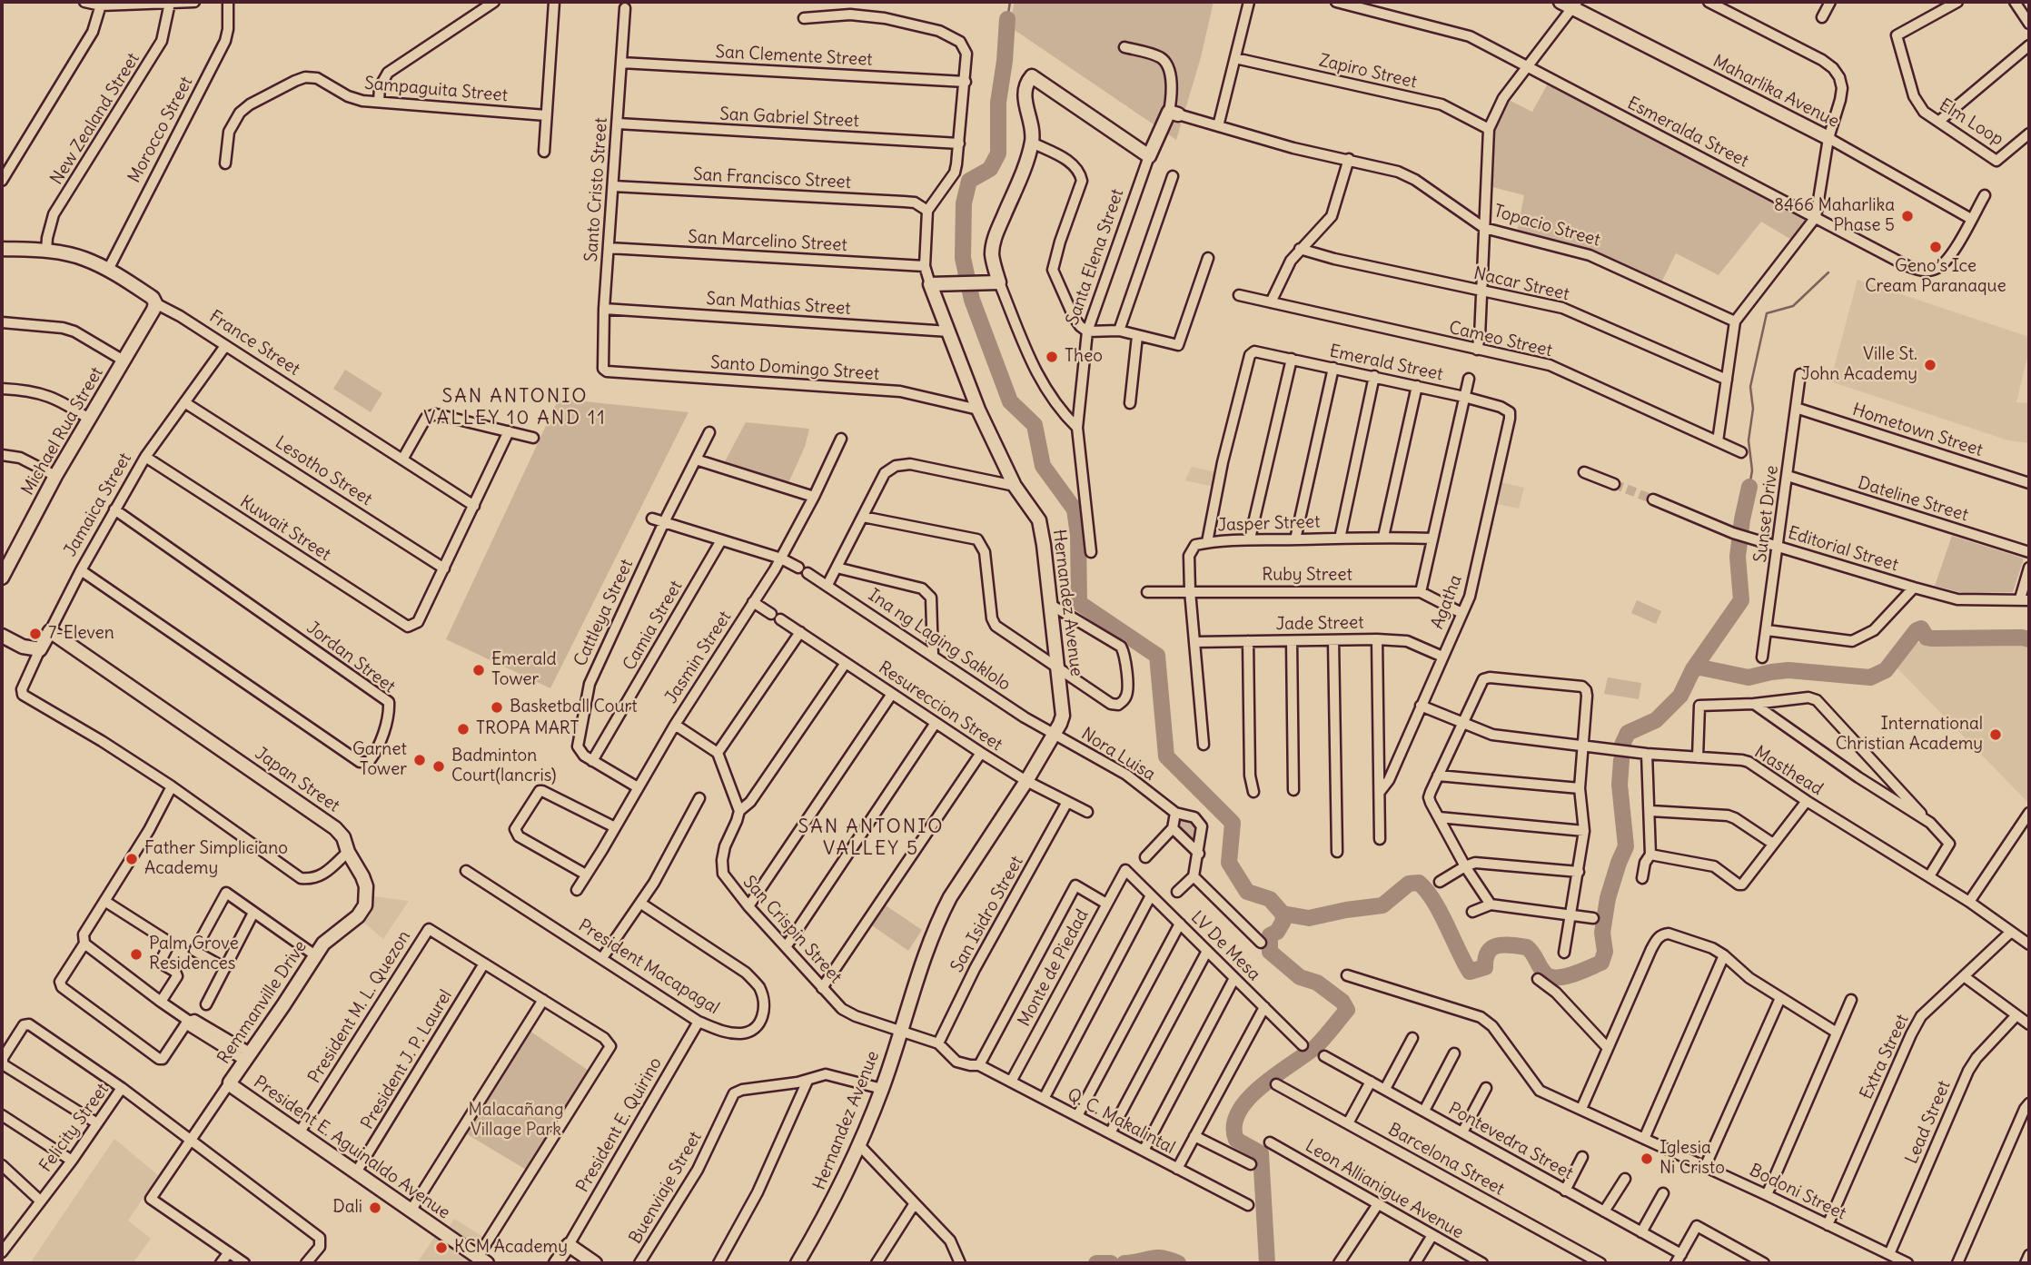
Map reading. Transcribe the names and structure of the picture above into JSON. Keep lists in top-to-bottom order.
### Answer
{
  "streets": {
    "street": [
      "San Clemente Street",
      "Zapiro Street",
      "Sampaguita Street",
      "Maharlika Avenue",
      "San Gabriel Street",
      "New Zealand Street",
      "Elm Loop",
      "Morocco Street",
      "Esmeralda Street",
      "San Francisco Street",
      "Santo Cristo Street",
      "Topacio Street",
      "San Marcelino Street",
      "Santa Elena Street",
      "Nacar Street",
      "San Mathias Street",
      "Cameo Street",
      "France Street",
      "Emerald Street",
      "Santo Domingo Street",
      "Hometown Street",
      "Michael Rua Street",
      "Lesotho Street",
      "Dateline Street",
      "Jamaica Street",
      "Sunset Drive",
      "Jasper Street",
      "Kuwait Street",
      "Editorial Street",
      "Ruby Street",
      "Agatha",
      "Hernandez Avenue",
      "Cattleya Street",
      "Jade Street",
      "Camia Street",
      "Ina ng Laging Saklolo",
      "Jordan Street",
      "Jasmin Street",
      "Resureccion Street",
      "Nora Luisa",
      "Masthead",
      "Japan Street",
      "San Isidro Street",
      "San Crispin Street",
      "LV De Mesa",
      "President Macapagal",
      "Monte de Piedad",
      "Remmanville Drive",
      "President M. L. Quezon",
      "Extra Street",
      "President J. P. Laurel",
      "Q. C. Makalintal",
      "Lead Street",
      "President E. Quirino",
      "Felicity Street",
      "Pontevedra Street",
      "President E. Aguinaldo Avenue",
      "Barcelona Street",
      "Buenviaje Street",
      "Leon Allianigue Avenue",
      "Bodoni Street"
    ]
  },
  "crossings": [
    ["San Clemente Street", "Santo Cristo Street"],
    ["Maharlika Avenue", "Esmeralda Street"],
    ["San Gabriel Street", "Santo Cristo Street"],
    ["New Zealand Street", "France Street"],
    ["Morocco Street", "France Street"],
    ["San Francisco Street", "Santo Cristo Street"],
    ["San Francisco Street", "Hernandez Avenue"],
    ["Santo Cristo Street", "San Marcelino Street"],
    ["Santo Cristo Street", "San Mathias Street"],
    ["Santo Cristo Street", "Santo Domingo Street"],
    ["Topacio Street", "Santa Elena Street"],
    ["San Marcelino Street", "Hernandez Avenue"],
    ["San Mathias Street", "Hernandez Avenue"],
    ["France Street", "Michael Rua Street"],
    ["France Street", "Jamaica Street"],
    ["Emerald Street", "Jasper Street"],
    ["Emerald Street", "Agatha"],
    ["Santo Domingo Street", "Hernandez Avenue"],
    ["Hometown Street", "Sunset Drive"],
    ["Lesotho Street", "Jamaica Street"],
    ["Lesotho Street", "Kuwait Street"],
    ["Dateline Street", "Sunset Drive"],
    ["Jamaica Street", "Kuwait Street"],
    ["Jamaica Street", "Jordan Street"],
    ["Jamaica Street", "Japan Street"],
    ["Sunset Drive", "Editorial Street"],
    ["Jasper Street", "Ruby Street"],
    ["Jasper Street", "Jade Street"],
    ["Ruby Street", "Agatha"],
    ["Agatha", "Jade Street"],
    ["Agatha", "Masthead"],
    ["Hernandez Avenue", "Ina ng Laging Saklolo"],
    ["Hernandez Avenue", "Resureccion Street"],
    ["Hernandez Avenue", "Nora Luisa"],
    ["Hernandez Avenue", "San Crispin Street"],
    ["Hernandez Avenue", "Buenviaje Street"],
    ["Cattleya Street", "Camia Street"],
    ["Ina ng Laging Saklolo", "Nora Luisa"],
    ["Resureccion Street", "San Isidro Street"],
    ["Resureccion Street", "San Crispin Street"],
    ["Masthead", "Extra Street"],
    ["Japan Street", "Remmanville Drive"],
    ["San Isidro Street", "San Crispin Street"],
    ["San Isidro Street", "Q. C. Makalintal"],
    ["San Crispin Street", "Q. C. Makalintal"],
    ["LV De Mesa", "Monte de Piedad"],
    ["President Macapagal", "President E. Quirino"],
    ["Monte de Piedad", "Q. C. Makalintal"],
    ["Remmanville Drive", "President E. Aguinaldo Avenue"],
    ["President M. L. Quezon", "President J. P. Laurel"],
    ["President M. L. Quezon", "President E. Aguinaldo Avenue"],
    ["Extra Street", "Bodoni Street"],
    ["President J. P. Laurel", "President E. Aguinaldo Avenue"],
    ["Lead Street", "Bodoni Street"]
  ],
  "districts": ["SAN ANTONIO VALLEY 10 AND 11", "SAN ANTONIO VALLEY 5"],
  "parks": ["Malacañang Village Park"],
  "places": [
    "8466 Maharlika Phase 5",
    "Geno’s Ice Cream Paranaque",
    "Theo",
    "Ville St. John Academy",
    "7-Eleven",
    "Emerald Tower",
    "Basketball Court",
    "TROPA MART",
    "International Christian Academy",
    "Garnet Tower",
    "Badminton Court(lancris)",
    "Father Simpliciano Academy",
    "Palm Grove Residences",
    "Iglesia Ni Cristo",
    "Dali",
    "KCM Academy"
  ]
}
